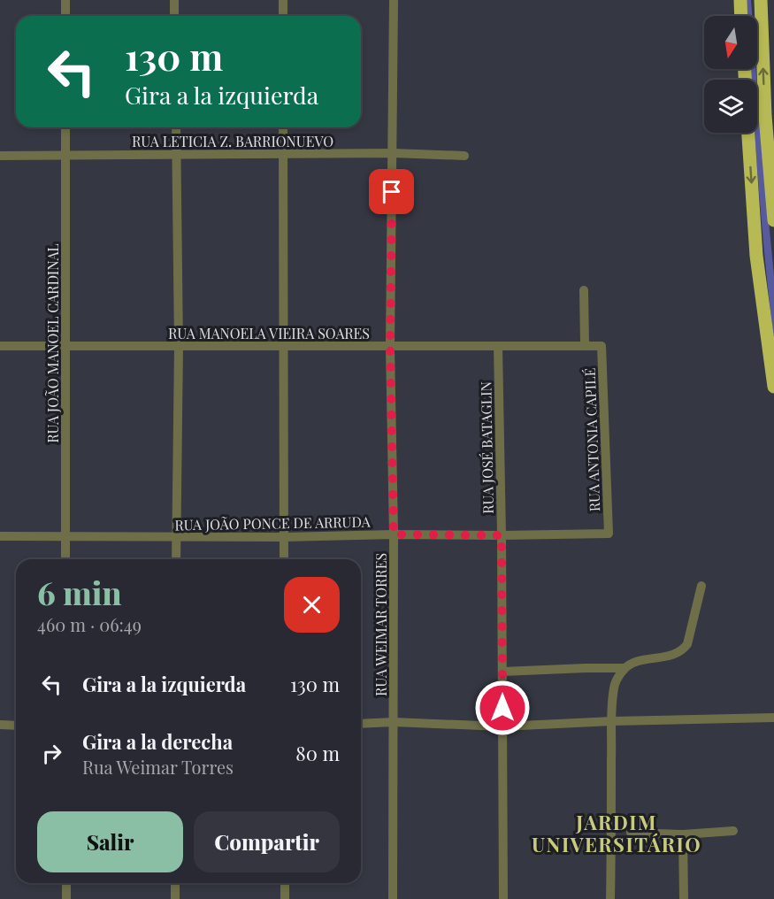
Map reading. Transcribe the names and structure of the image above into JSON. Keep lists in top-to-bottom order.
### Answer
{
  "streets": {
    "street": [
      "RUA LETICIA Z. BARRIONUEVO",
      "RUA MANOELA VIEIRA SOARES",
      "RUA JOÃO MANOEL CARDINAL",
      "RUA ANTONIA CAPILÉ",
      "RUA JOSÉ BATAGLIN",
      "RUA JOÃO PONCE DE ARRUDA",
      "RUA WEIMAR TORRES"
    ]
  },
  "crossings": [
    ["RUA LETICIA Z. BARRIONUEVO", "RUA JOÃO MANOEL CARDINAL"],
    ["RUA LETICIA Z. BARRIONUEVO", "RUA WEIMAR TORRES"],
    ["RUA MANOELA VIEIRA SOARES", "RUA JOÃO MANOEL CARDINAL"],
    ["RUA MANOELA VIEIRA SOARES", "RUA ANTONIA CAPILÉ"],
    ["RUA MANOELA VIEIRA SOARES", "RUA JOSÉ BATAGLIN"],
    ["RUA MANOELA VIEIRA SOARES", "RUA WEIMAR TORRES"],
    ["RUA JOÃO MANOEL CARDINAL", "RUA JOÃO PONCE DE ARRUDA"],
    ["RUA ANTONIA CAPILÉ", "RUA JOÃO PONCE DE ARRUDA"],
    ["RUA JOSÉ BATAGLIN", "RUA JOÃO PONCE DE ARRUDA"],
    ["RUA JOÃO PONCE DE ARRUDA", "RUA WEIMAR TORRES"]
  ],
  "districts": ["JARDIM UNIVERSITÁRIO"],
  "north": "bottom",
  "page": {
    "turn": ["130 m", "Gira a la izquierda"],
    "heading": ["6 min", "460 m · 06:49"],
    "list": [
      {
        "name": "Gira a la izquierda",
        "value": "130 m"
      },
      {
        "name": "Gira a la derecha",
        "note": "Rua Weimar Torres",
        "value": "80 m"
      }
    ],
    "buttons": ["Salir", "Compartir"]
  }
}
